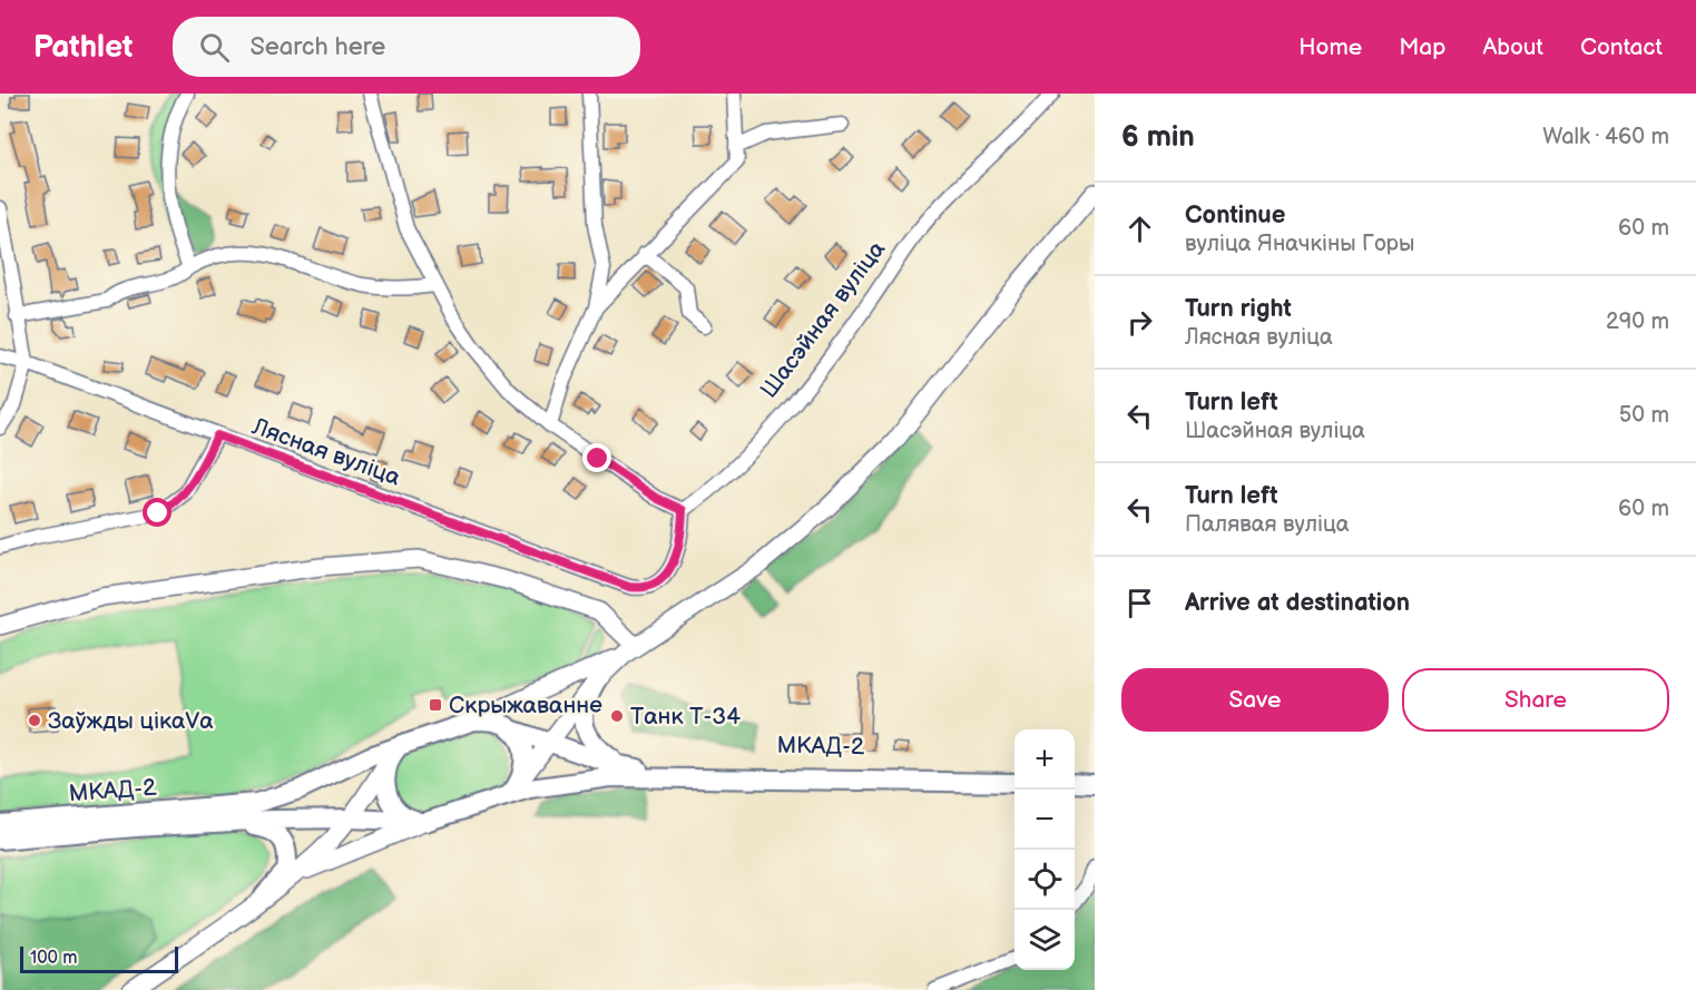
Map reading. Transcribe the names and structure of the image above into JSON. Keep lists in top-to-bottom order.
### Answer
{
  "streets": {
    "highway": ["МКАД-2"],
    "street": ["Шасэйная вуліца", "Лясная вуліца"]
  },
  "crossings": [
    ["Шасэйная вуліца", "Лясная вуліца"]
  ],
  "places": {
    "transit": ["Скрыжаванне"],
    "other": ["Танк Т-34", "Заўжды цікаVа"]
  },
  "scale_bar": "100 m",
  "page": {
    "header": "Pathlet",
    "search": "Search here",
    "nav": [
      "Home",
      "Map",
      "About",
      "Contact"
    ],
    "heading": ["6 min", "Walk · 460 m"],
    "list": [
      ["Continue", "вуліца Яначкіны Горы", "60 m"],
      ["Turn right", "Лясная вуліца", "290 m"],
      ["Turn left", "Шасэйная вуліца", "50 m"],
      ["Turn left", "Палявая вуліца", "60 m"],
      "Arrive at destination"
    ],
    "buttons": ["Save", "Share"],
    "map_buttons": ["+", "−"],
    "scale": "100 m"
  }
}
